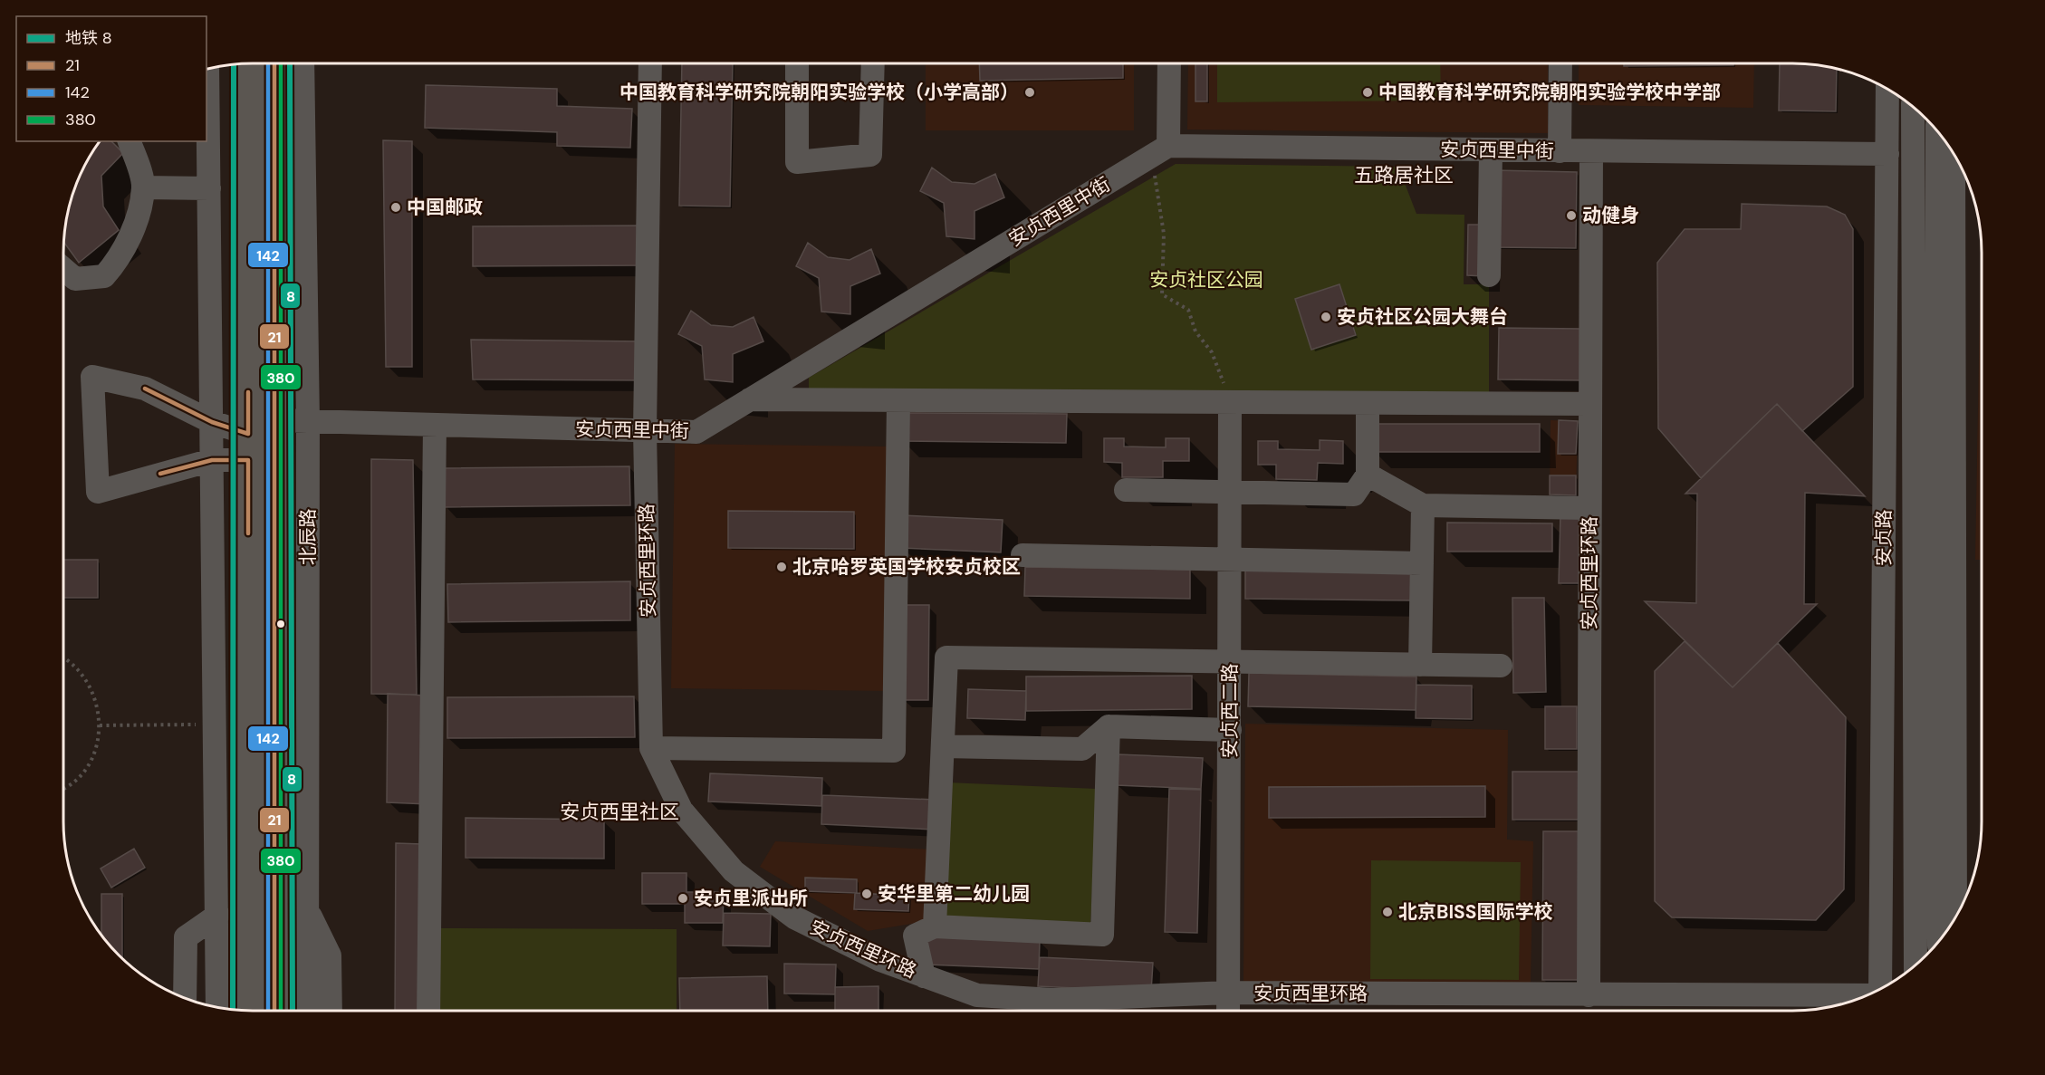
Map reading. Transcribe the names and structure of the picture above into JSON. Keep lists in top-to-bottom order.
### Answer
{
  "streets": {
    "main road": ["北辰路"],
    "street": [
      "安贞西里中街",
      "安贞路",
      "安贞西里环路",
      "安贞西二路"
    ]
  },
  "crossings": [
    ["安贞西里中街", "北辰路"],
    ["安贞西里中街", "安贞路"],
    ["安贞西里中街", "安贞西里环路"],
    ["安贞西里环路", "安贞西二路"]
  ],
  "districts": ["五路居社区", "安贞西里社区"],
  "parks": ["安贞社区公园"],
  "places": [
    "中国教育科学研究院朝阳实验学校（小学高部）",
    "中国教育科学研究院朝阳实验学校中学部",
    "中国邮政",
    "动健身",
    "安贞社区公园大舞台",
    "北京哈罗英国学校安贞校区",
    "安华里第二幼儿园",
    "安贞里派出所",
    "北京BISS国际学校"
  ],
  "lines": [
    "metro line 8",
    "transit line 380",
    "transit line 21",
    "transit line 142"
  ],
  "legend": [
    "地铁 8",
    "21",
    "142",
    "380"
  ]
}
